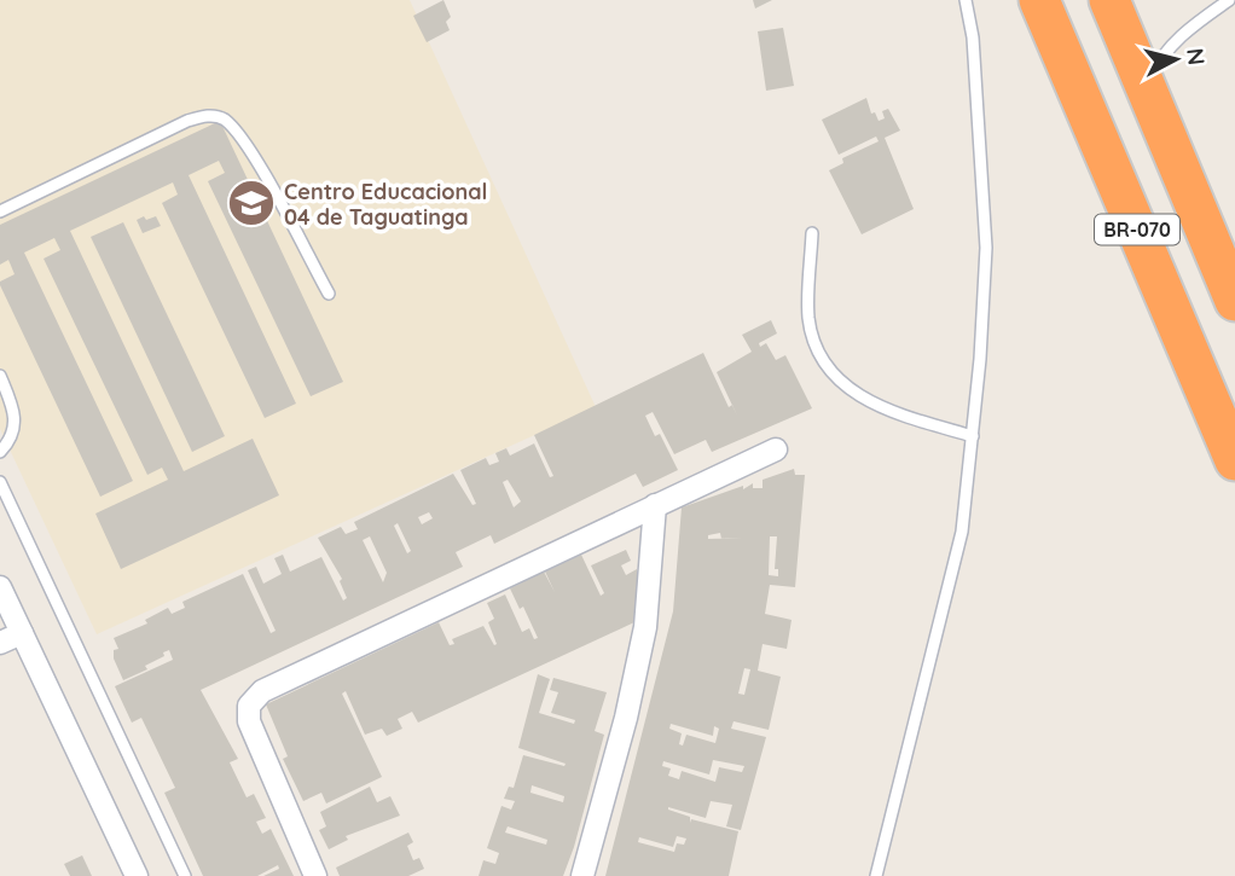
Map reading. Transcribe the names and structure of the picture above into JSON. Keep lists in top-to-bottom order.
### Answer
{
  "streets": {
    "highway": ["BR-070"]
  },
  "places": {
    "school or university": ["Centro Educacional 04 de Taguatinga"]
  },
  "north": "right"
}
